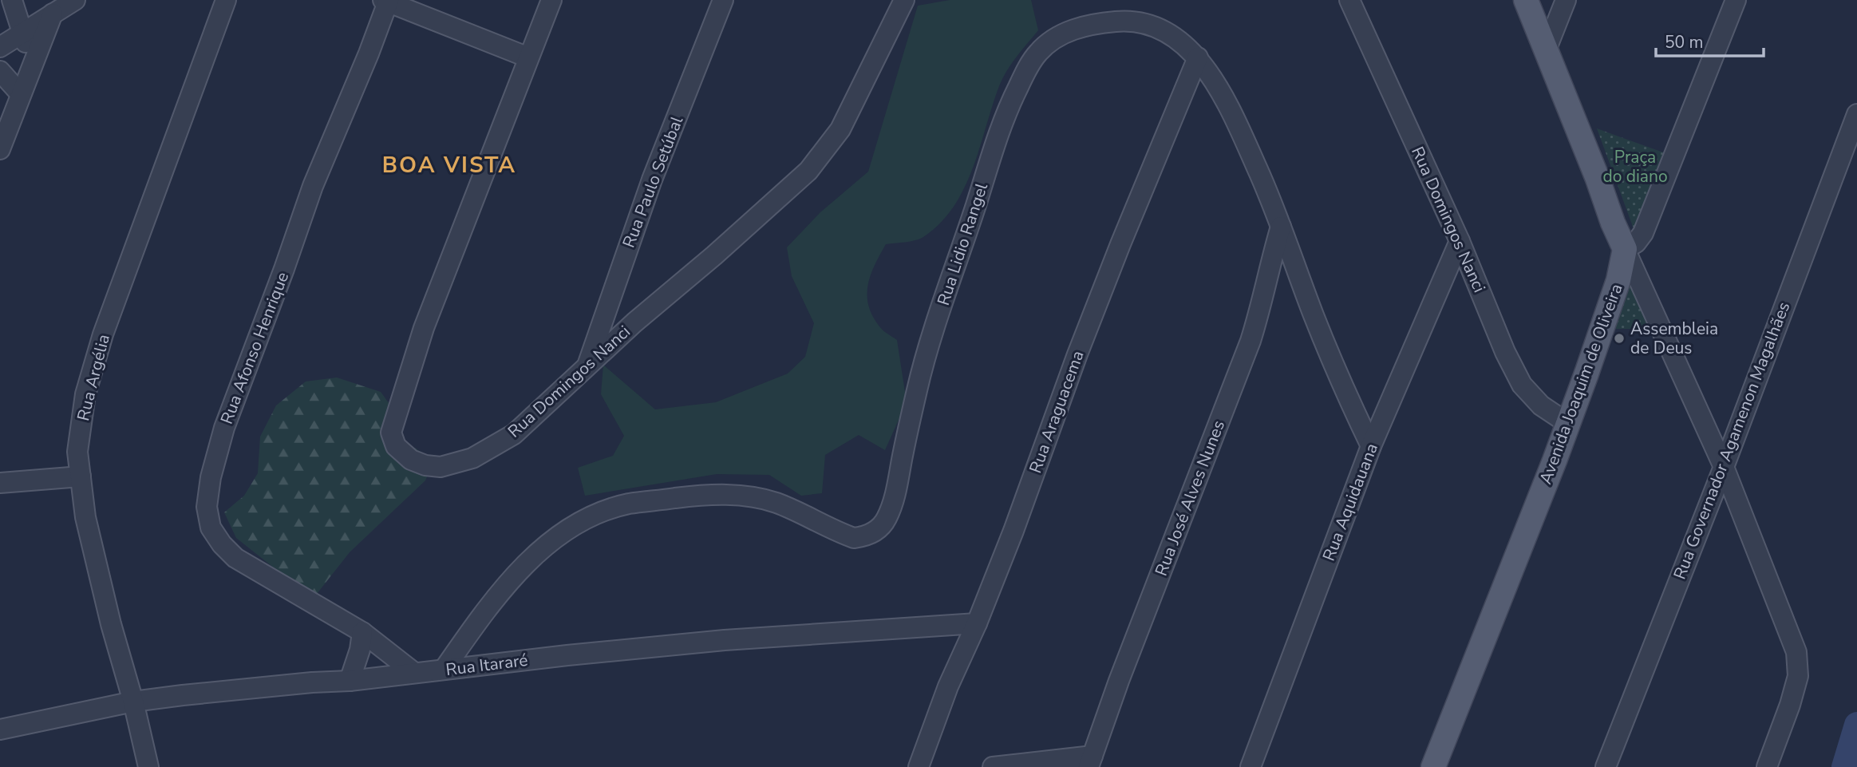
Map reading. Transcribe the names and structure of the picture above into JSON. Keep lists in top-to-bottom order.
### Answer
{
  "streets": {
    "main road": ["Avenida Joaquim de Oliveira"],
    "street": [
      "Rua Paulo Setúbal",
      "Rua Domingos Nanci",
      "Rua Lidio Rangel",
      "Rua Afonso Henrique",
      "Rua Argélia",
      "Rua Araguacema",
      "Rua Governador Agamenon Magalhães",
      "Rua José Alves Nunes",
      "Rua Aquidauana",
      "Rua Itararé"
    ]
  },
  "crossings": [
    ["Rua Paulo Setúbal", "Rua Domingos Nanci"],
    ["Rua Domingos Nanci", "Avenida Joaquim de Oliveira"],
    ["Rua Domingos Nanci", "Rua Aquidauana"],
    ["Rua Lidio Rangel", "Rua Araguacema"],
    ["Rua Lidio Rangel", "Rua José Alves Nunes"],
    ["Rua Lidio Rangel", "Rua Aquidauana"],
    ["Rua Lidio Rangel", "Rua Itararé"],
    ["Rua Afonso Henrique", "Rua Itararé"],
    ["Rua Argélia", "Rua Itararé"],
    ["Rua Araguacema", "Rua Itararé"]
  ],
  "districts": ["BOA VISTA"],
  "parks": ["Praça do diano"],
  "places": ["Assembleia de Deus"],
  "scale_bar": "50 m"
}
